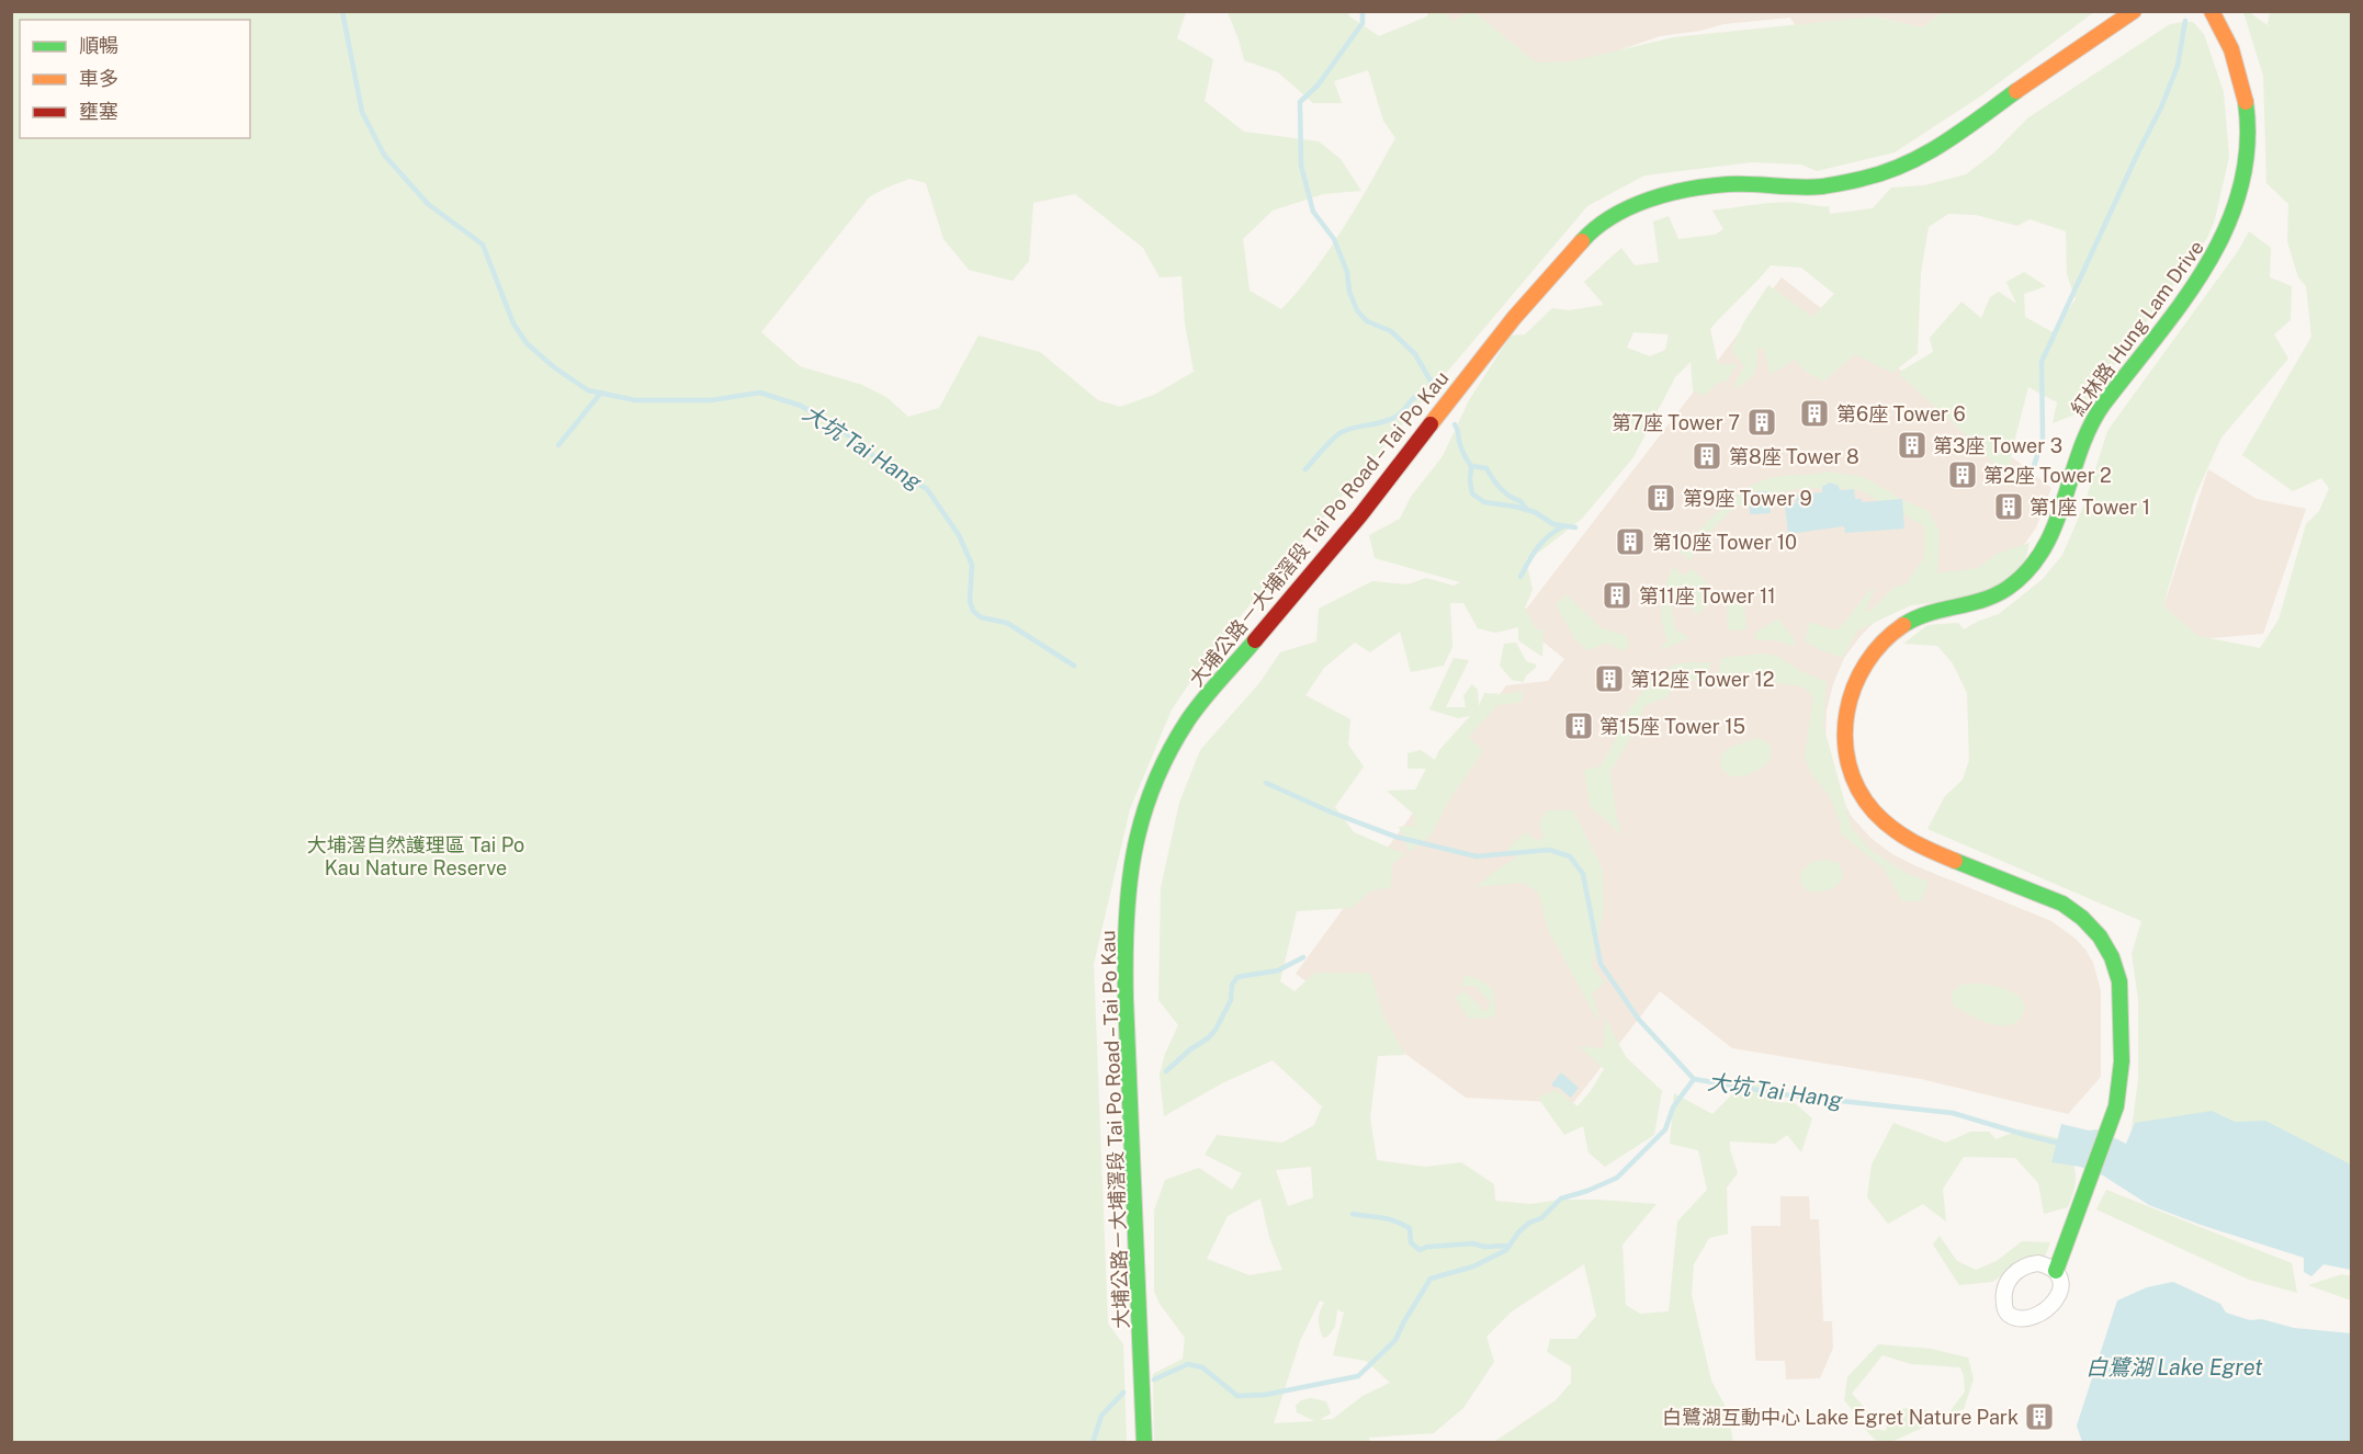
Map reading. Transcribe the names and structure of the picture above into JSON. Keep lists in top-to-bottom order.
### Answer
{
  "streets": {
    "main road": ["紅林路 Hung Lam Drive", "大埔公路－大埔滘段 Tai Po Road – Tai Po Kau"]
  },
  "water": ["大坑 Tai Hang", "白鷺湖 Lake Egret"],
  "parks": ["大埔滘自然護理區 Tai Po Kau Nature Reserve"],
  "places": {
    "building": [
      "第6座 Tower 6",
      "第7座 Tower 7",
      "第3座 Tower 3",
      "第8座 Tower 8",
      "第2座 Tower 2",
      "第9座 Tower 9",
      "第1座 Tower 1",
      "第10座 Tower 10",
      "第11座 Tower 11",
      "第12座 Tower 12",
      "第15座 Tower 15",
      "白鷺湖互動中心 Lake Egret Nature Park"
    ]
  },
  "legend": ["順暢", "車多", "壅塞"]
}
